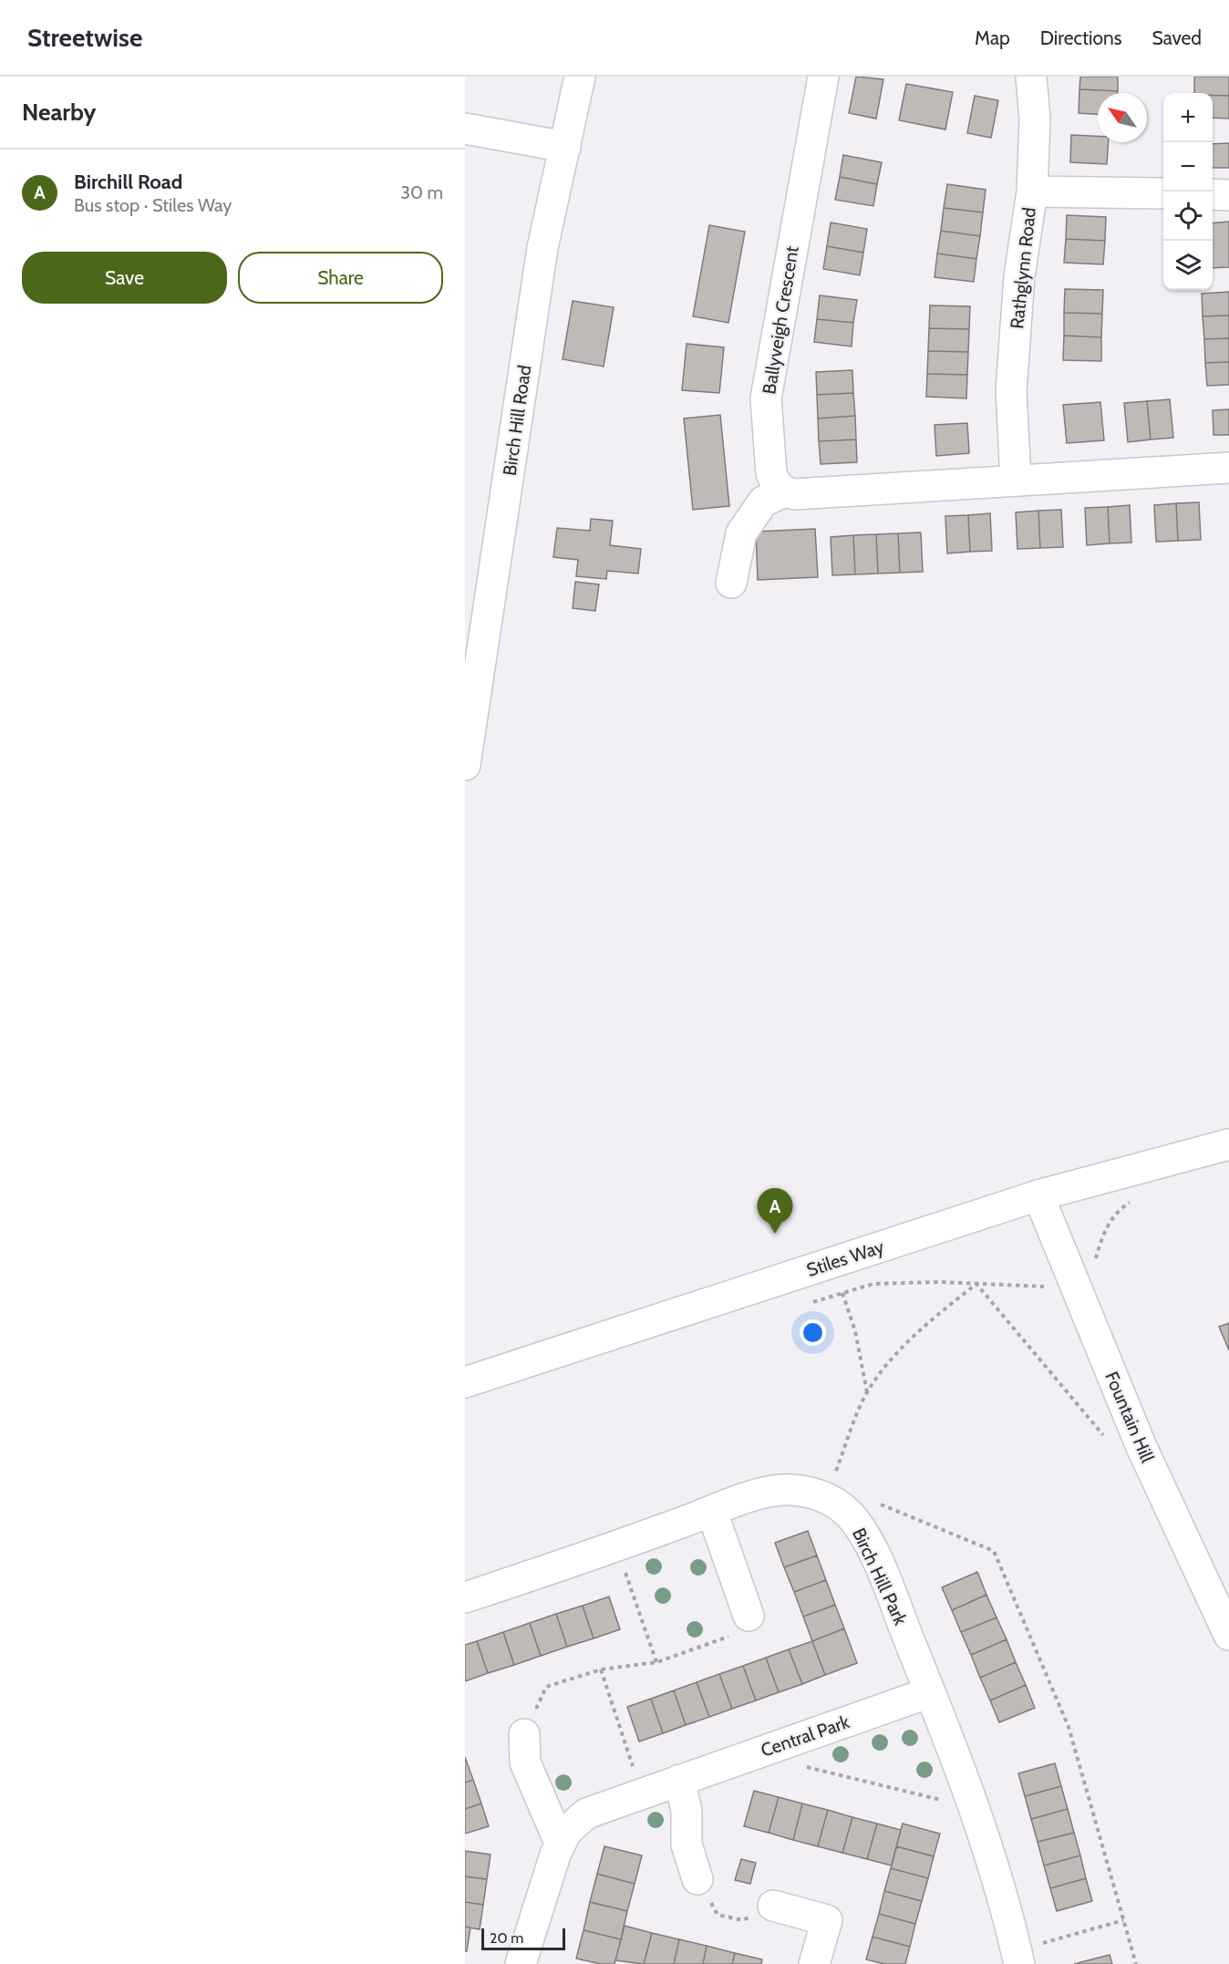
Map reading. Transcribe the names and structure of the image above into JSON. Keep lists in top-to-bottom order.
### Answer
{
  "streets": {
    "street": [
      "Rathglynn Road",
      "Ballyveigh Crescent",
      "Birch Hill Road",
      "Stiles Way",
      "Fountain Hill",
      "Birch Hill Park",
      "Central Park"
    ]
  },
  "crossings": [
    ["Stiles Way", "Fountain Hill"],
    ["Birch Hill Park", "Central Park"]
  ],
  "scale_bar": "20 m",
  "north": "top left",
  "page": {
    "header": "Streetwise",
    "nav": ["Map", "Directions", "Saved"],
    "heading": "Nearby",
    "map_buttons": ["+", "−"],
    "list": [
      {
        "mark": "A",
        "name": "Birchill Road",
        "note": "Bus stop · Stiles Way",
        "value": "30 m"
      }
    ],
    "buttons": ["Save", "Share"],
    "pins": "A",
    "scale": "20 m"
  }
}
